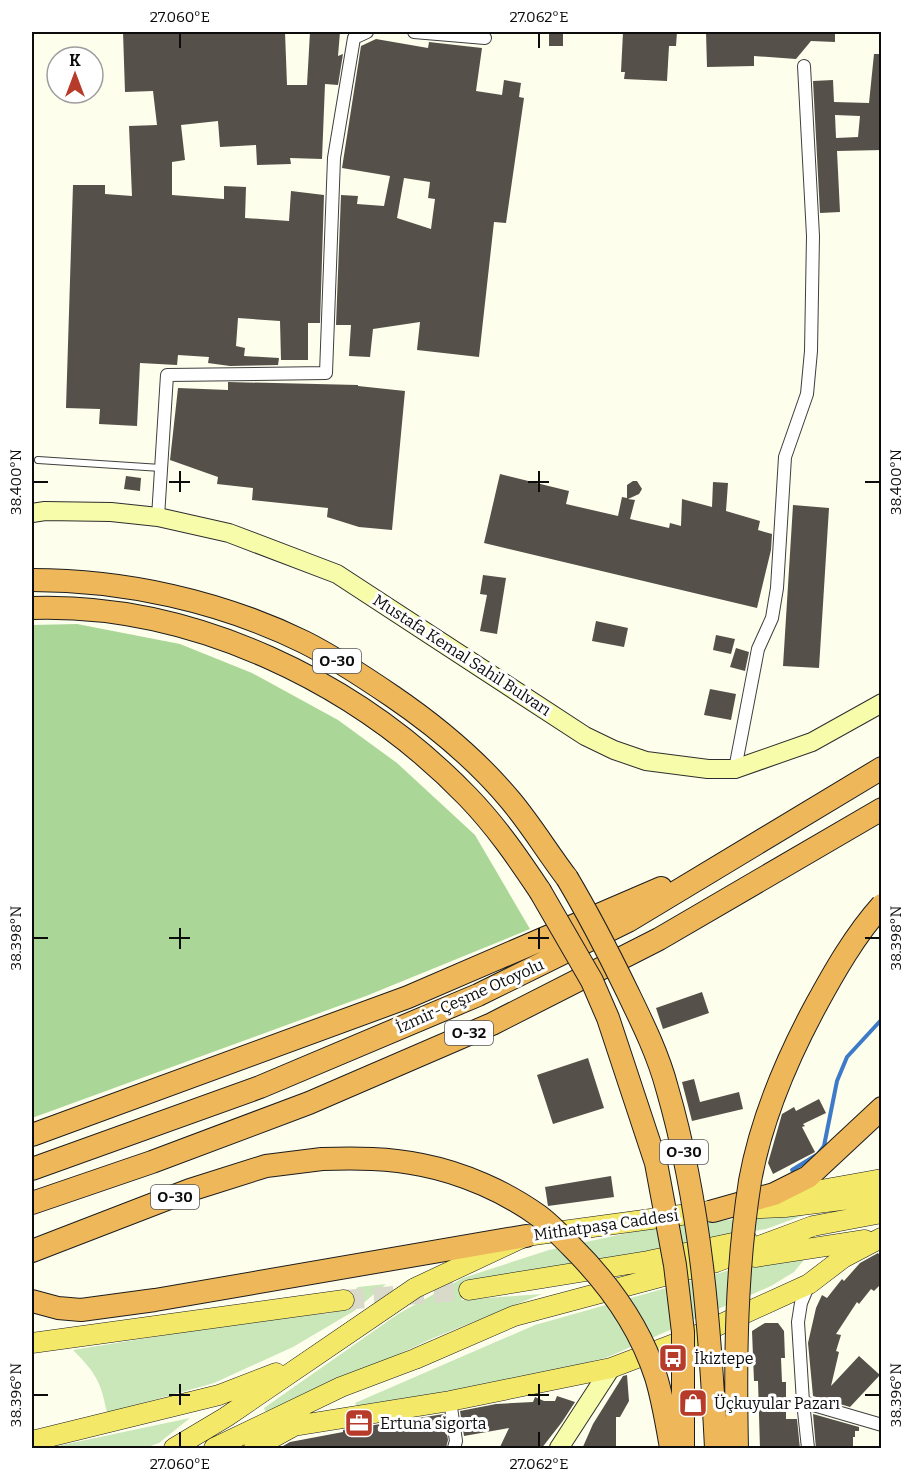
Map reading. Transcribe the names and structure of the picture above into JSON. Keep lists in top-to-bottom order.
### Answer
{
  "streets": {
    "highway": ["O-30", "İzmir-Çeşme Otoyolu", "O-32"],
    "main road": ["Mustafa Kemal Sahil Bulvarı", "Mithatpaşa Caddesi"]
  },
  "places": {
    "bus stop": ["İkiztepe"],
    "shop": ["Üçkuyular Pazarı"],
    "office": ["Ertuna sigorta"]
  },
  "north": "top",
  "coordinates": [
    "27.060°E",
    "27.062°E",
    "38.400°N",
    "38.398°N",
    "38.396°N"
  ]
}
